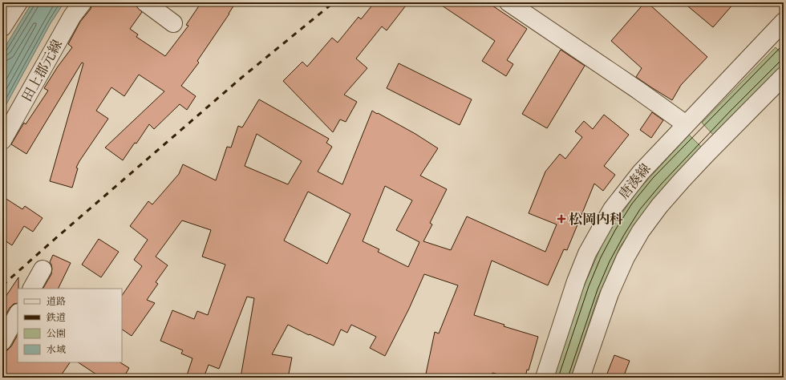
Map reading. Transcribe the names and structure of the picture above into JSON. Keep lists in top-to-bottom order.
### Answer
{
  "streets": {
    "street": ["田上郡元線", "唐湊線"]
  },
  "places": {
    "health": ["松岡内科"]
  },
  "legend": [
    "道路",
    "鉄道",
    "公園",
    "水域"
  ]
}
